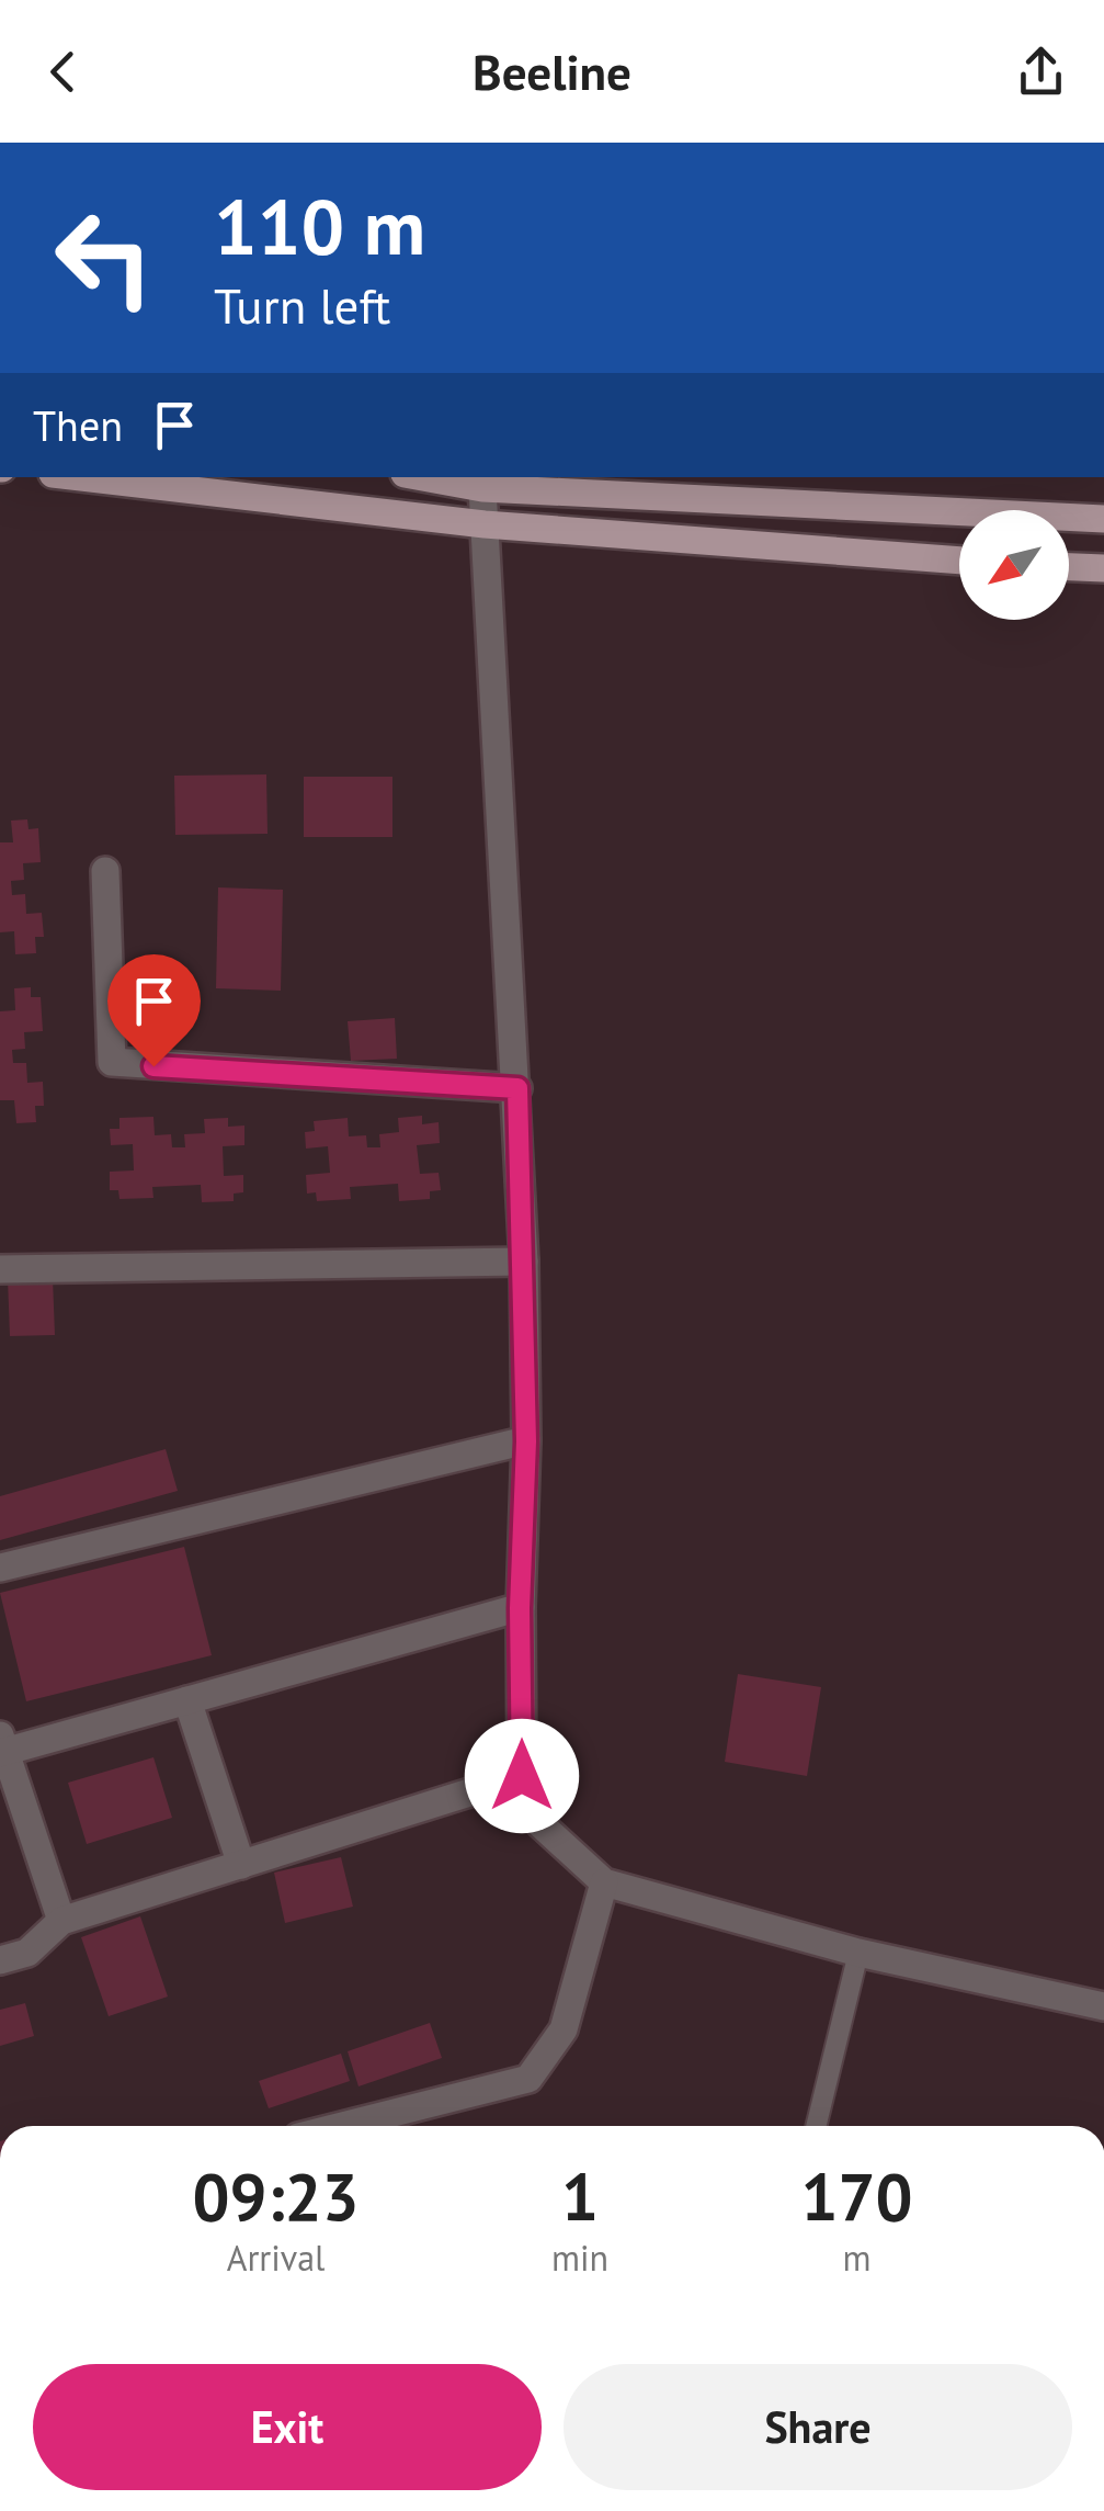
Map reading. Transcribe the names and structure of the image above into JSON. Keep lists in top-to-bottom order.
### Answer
{
  "north": "bottom left",
  "page": {
    "header": "Beeline",
    "turn": ["110 m", "Turn left"],
    "then": "Then",
    "eta": [
      "09:23",
      "Arrival",
      "1",
      "min",
      "170",
      "m"
    ],
    "buttons": ["Exit", "Share"]
  }
}
